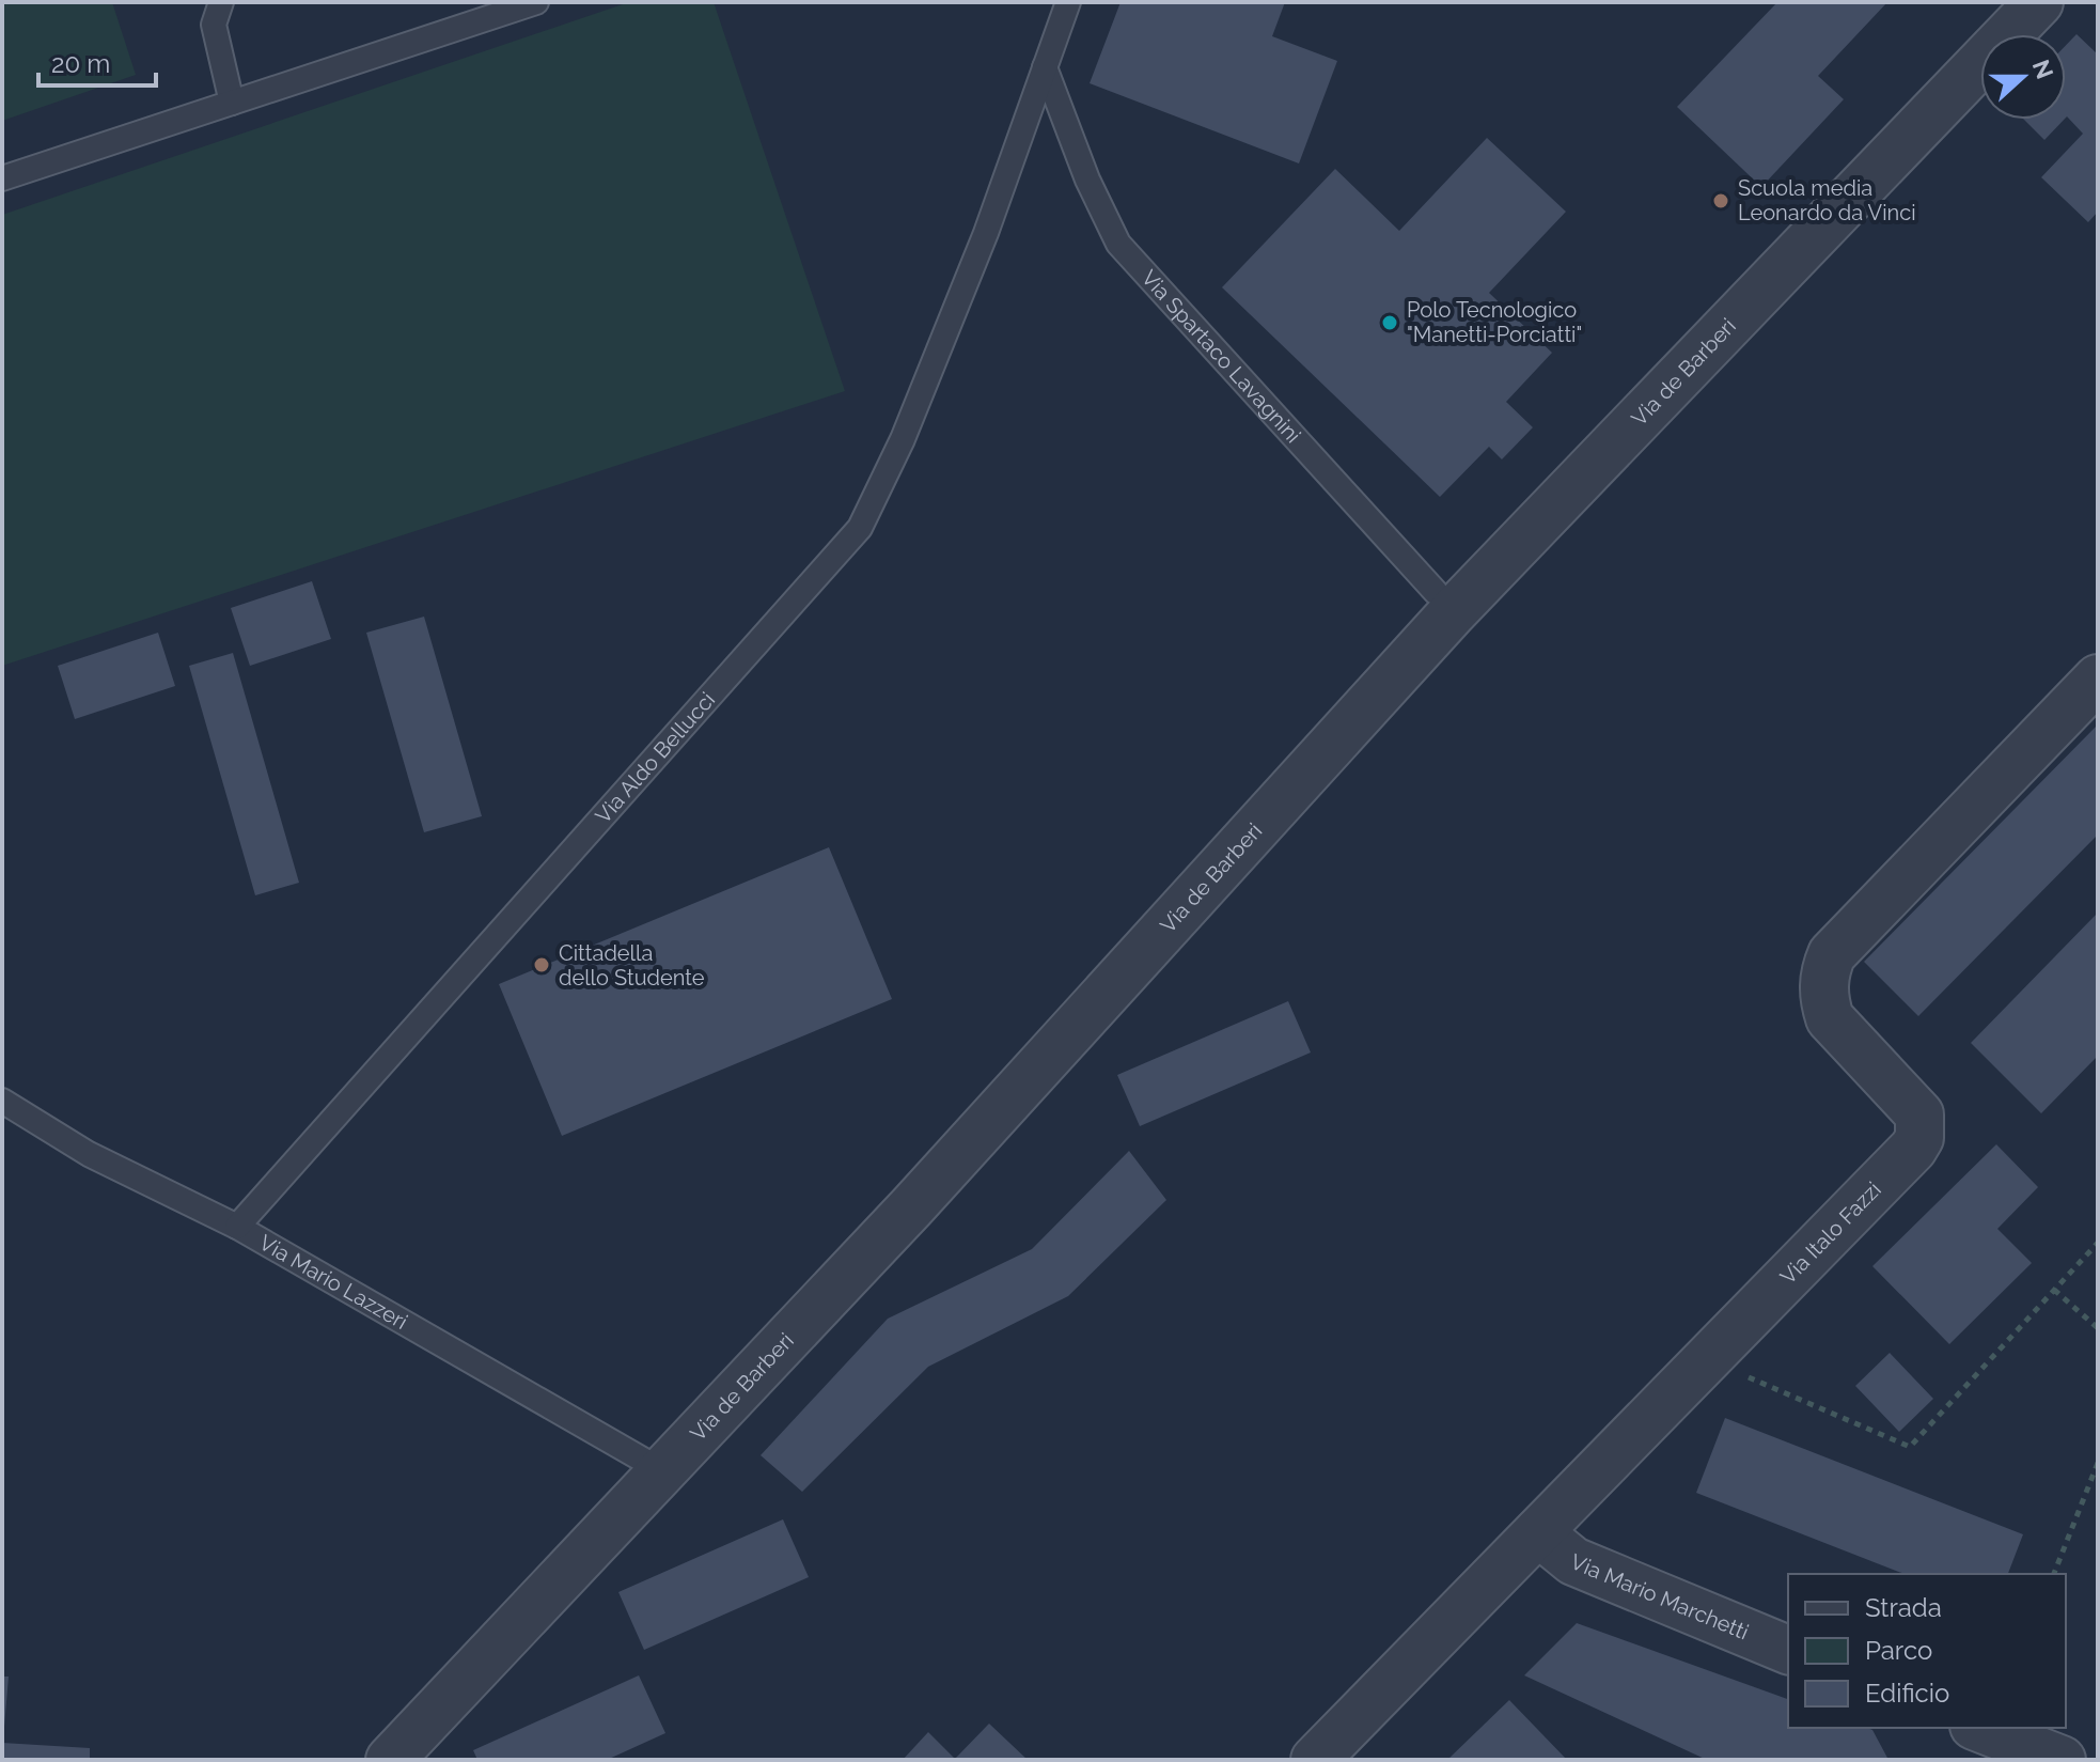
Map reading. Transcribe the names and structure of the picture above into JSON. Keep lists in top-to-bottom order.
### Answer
{
  "streets": {
    "street": ["Via de Barberi", "Via Italo Fazzi", "Via Mario Marchetti"],
    "lane": ["Via Spartaco Lavagnini", "Via Aldo Bellucci", "Via Mario Lazzeri"]
  },
  "crossings": [
    ["Via Spartaco Lavagnini", "Via de Barberi"],
    ["Via Spartaco Lavagnini", "Via Aldo Bellucci"],
    ["Via de Barberi", "Via Mario Lazzeri"],
    ["Via Aldo Bellucci", "Via Mario Lazzeri"],
    ["Via Italo Fazzi", "Via Mario Marchetti"]
  ],
  "places": ["Scuola media Leonardo da Vinci", "Polo Tecnologico \"Manetti-Porciatti\"", "Cittadella dello Studente"],
  "legend": ["Strada", "Parco", "Edificio"],
  "scale_bar": "20 m",
  "north": "right"
}
